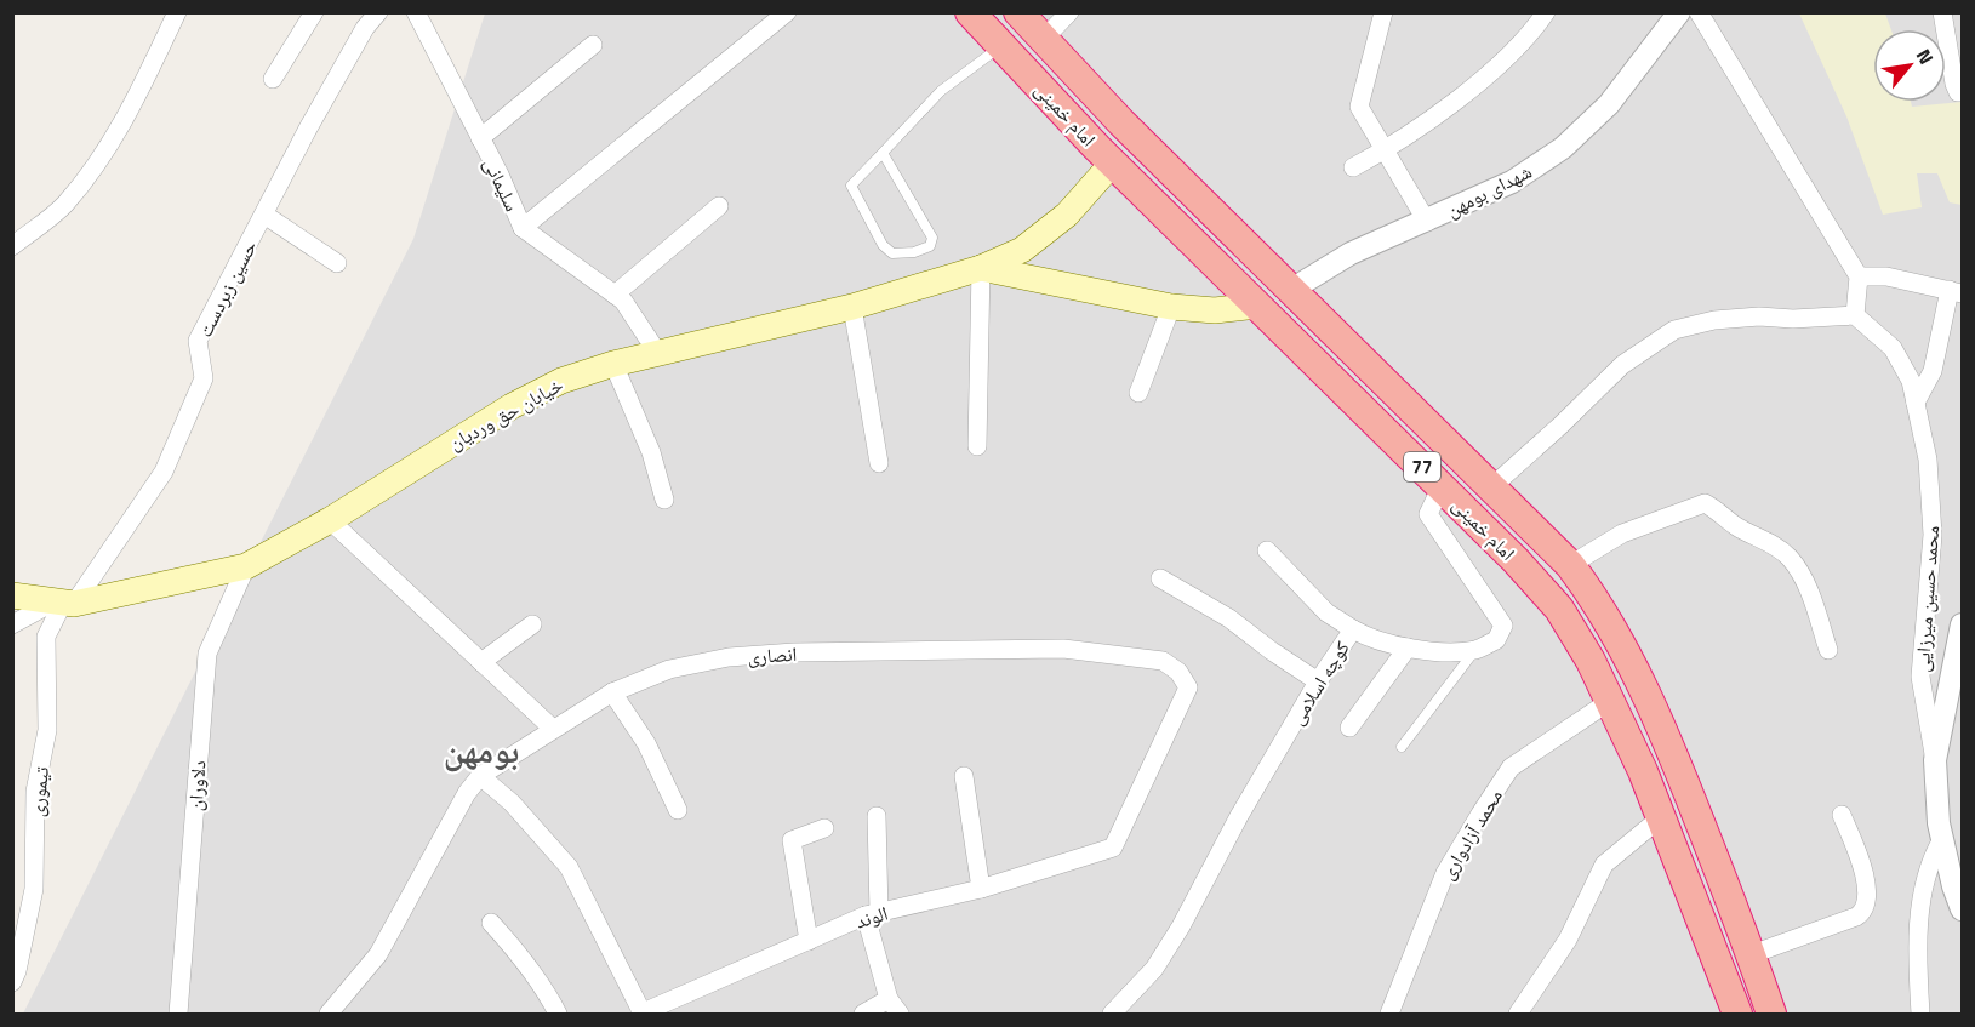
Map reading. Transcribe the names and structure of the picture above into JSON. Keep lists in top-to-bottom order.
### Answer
{
  "streets": {
    "highway": ["امام خمینی", "77"],
    "main road": ["خیابان حق وردیان"],
    "street": [
      "سلیمانی",
      "شهدای بومهن",
      "حسین زبردست",
      "محمد حسین میرزایی",
      "انصاری",
      "کوچه اسلامی",
      "دلاوران",
      "تیموری",
      "محمد آزادواری",
      "الوند"
    ]
  },
  "crossings": [
    ["امام خمینی", "شهدای بومهن"],
    ["امام خمینی", "خیابان حق وردیان"],
    ["امام خمینی", "محمد آزادواری"],
    ["سلیمانی", "خیابان حق وردیان"],
    ["حسین زبردست", "خیابان حق وردیان"],
    ["حسین زبردست", "تیموری"],
    ["خیابان حق وردیان", "دلاوران"],
    ["خیابان حق وردیان", "تیموری"],
    ["انصاری", "الوند"]
  ],
  "districts": ["بومهن"],
  "north": "top right"
}
